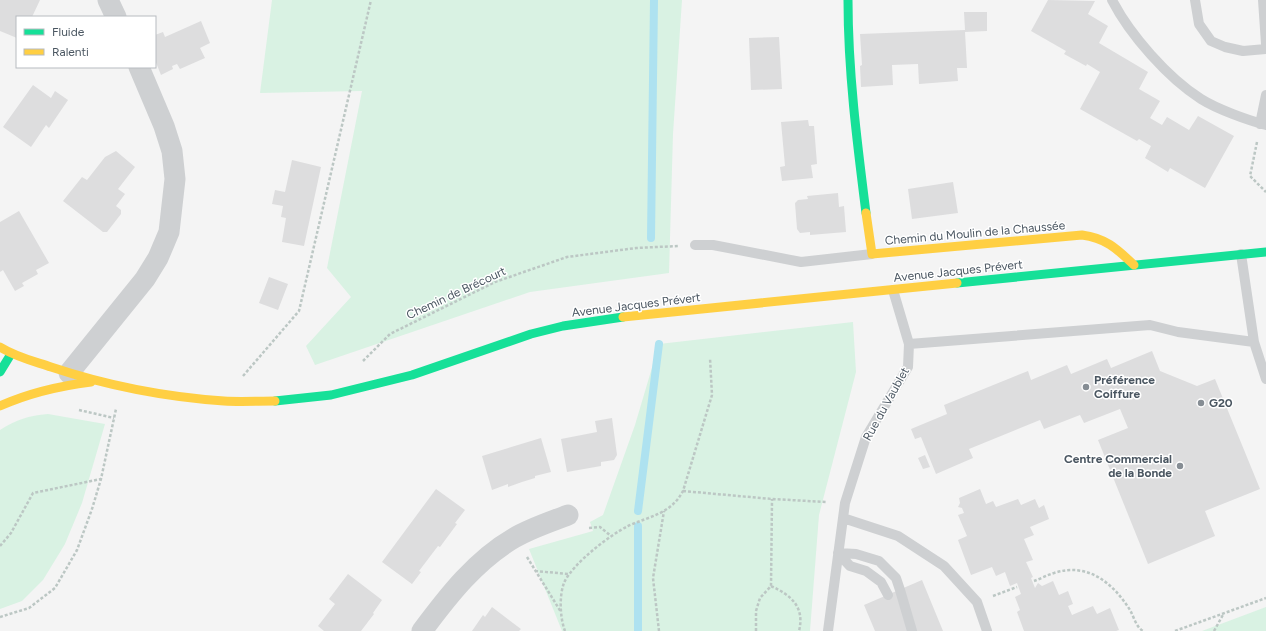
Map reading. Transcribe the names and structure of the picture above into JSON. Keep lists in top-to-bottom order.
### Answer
{
  "streets": {
    "street": ["Chemin du Moulin de la Chaussée", "Avenue Jacques Prévert"],
    "lane": ["Rue du Vaublet"],
    "path": ["Chemin de Brécourt"]
  },
  "crossings": [
    ["Chemin du Moulin de la Chaussée", "Avenue Jacques Prévert"],
    ["Avenue Jacques Prévert", "Rue du Vaublet"]
  ],
  "places": ["Préférence Coiffure", "G20", "Centre Commercial de la Bonde"],
  "legend": ["Fluide", "Ralenti"]
}
